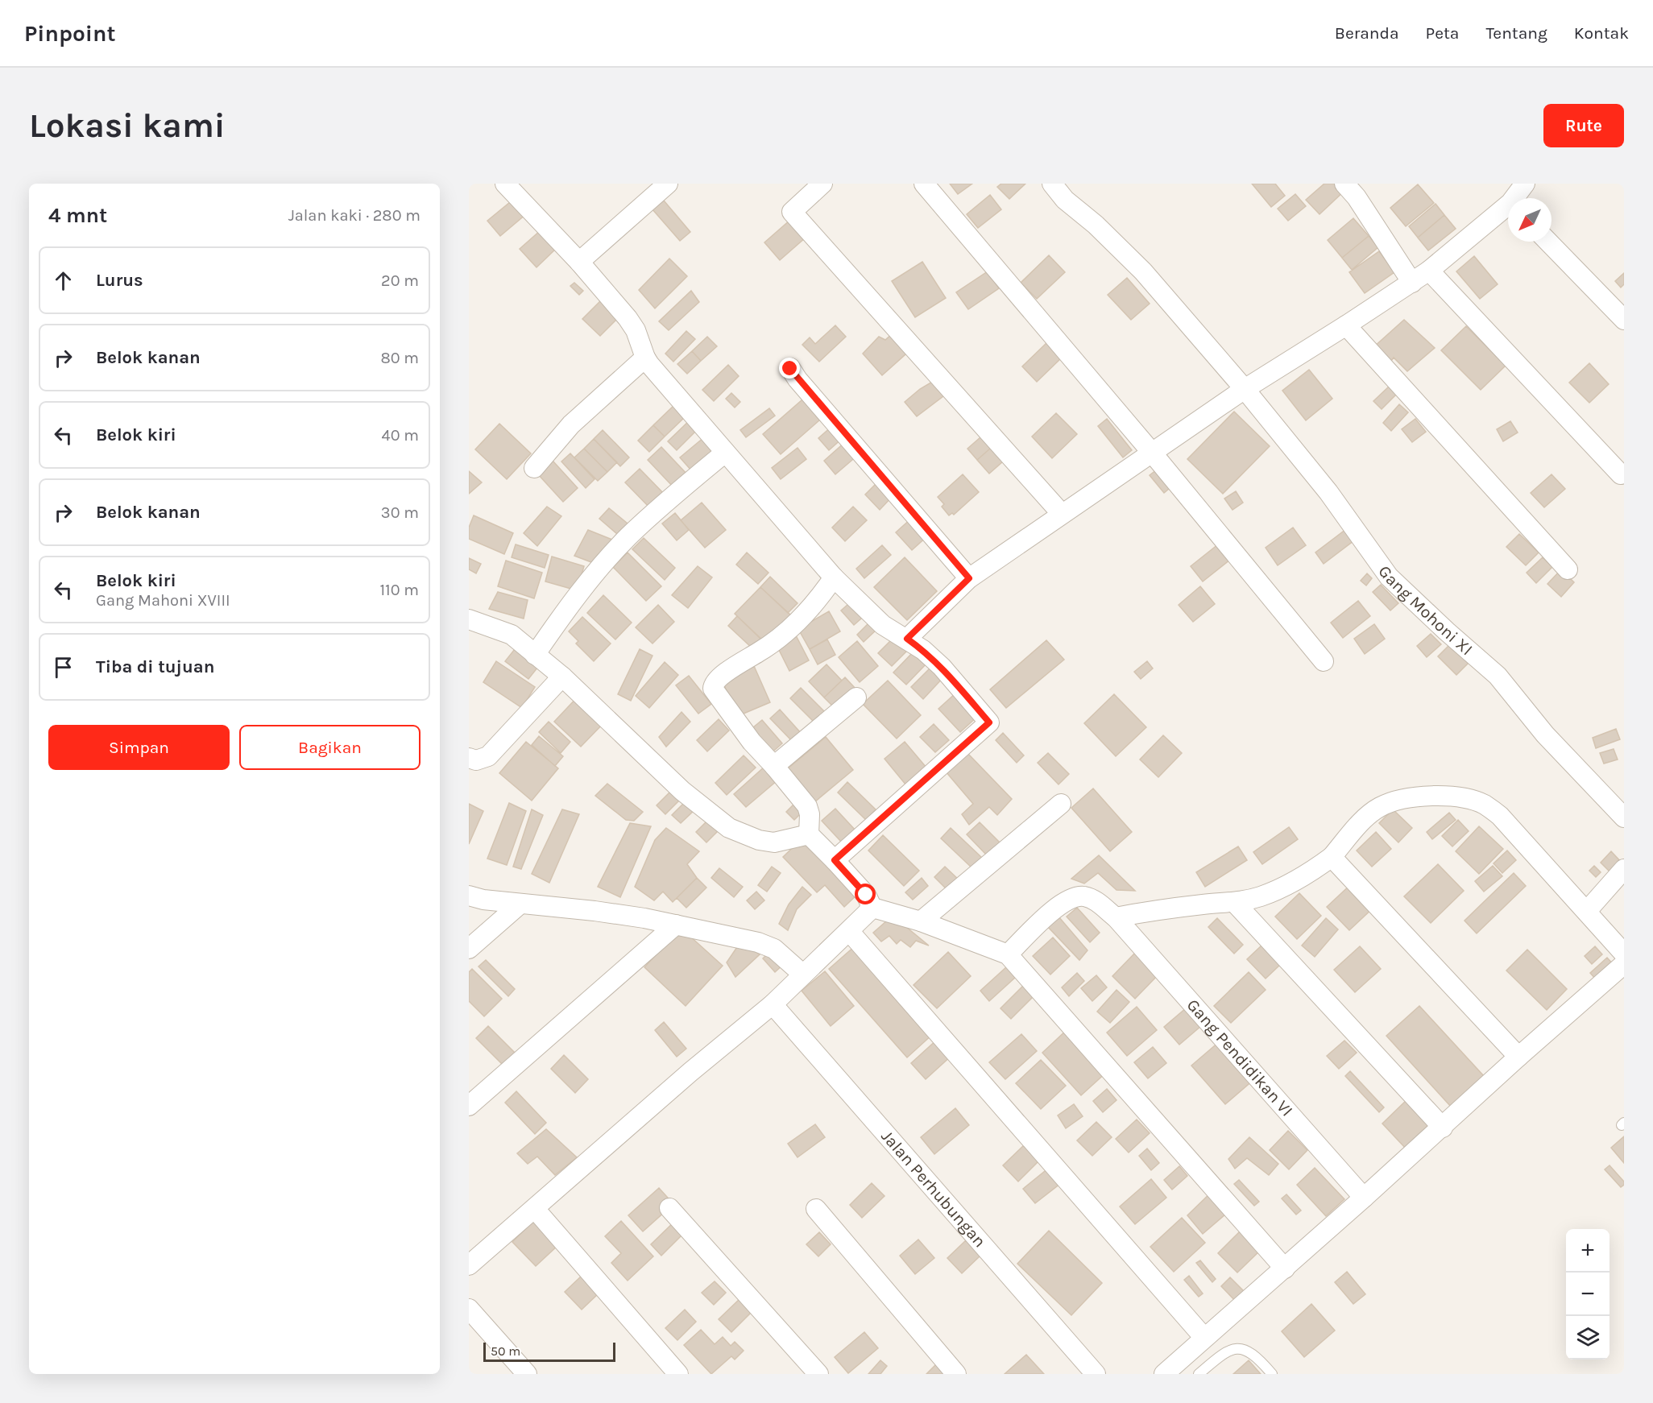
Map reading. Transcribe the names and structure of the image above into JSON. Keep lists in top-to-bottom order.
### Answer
{
  "streets": {
    "street": ["Gang Mohoni XI", "Gang Pendidikan VI", "Jalan Perhubungan"]
  },
  "scale_bar": "50 m",
  "north": "bottom left",
  "page": {
    "header": "Pinpoint",
    "nav": [
      "Beranda",
      "Peta",
      "Tentang",
      "Kontak"
    ],
    "buttons": [
      "Rute",
      ["Simpan", "Bagikan"]
    ],
    "title": "Lokasi kami",
    "heading": ["4 mnt", "Jalan kaki · 280 m"],
    "list": [
      ["Lurus", "20 m"],
      ["Belok kanan", "80 m"],
      ["Belok kiri", "40 m"],
      ["Belok kanan", "30 m"],
      ["Belok kiri", "Gang Mahoni XVIII", "110 m"],
      "Tiba di tujuan"
    ],
    "map_buttons": ["+", "−"],
    "scale": "50 m"
  }
}
